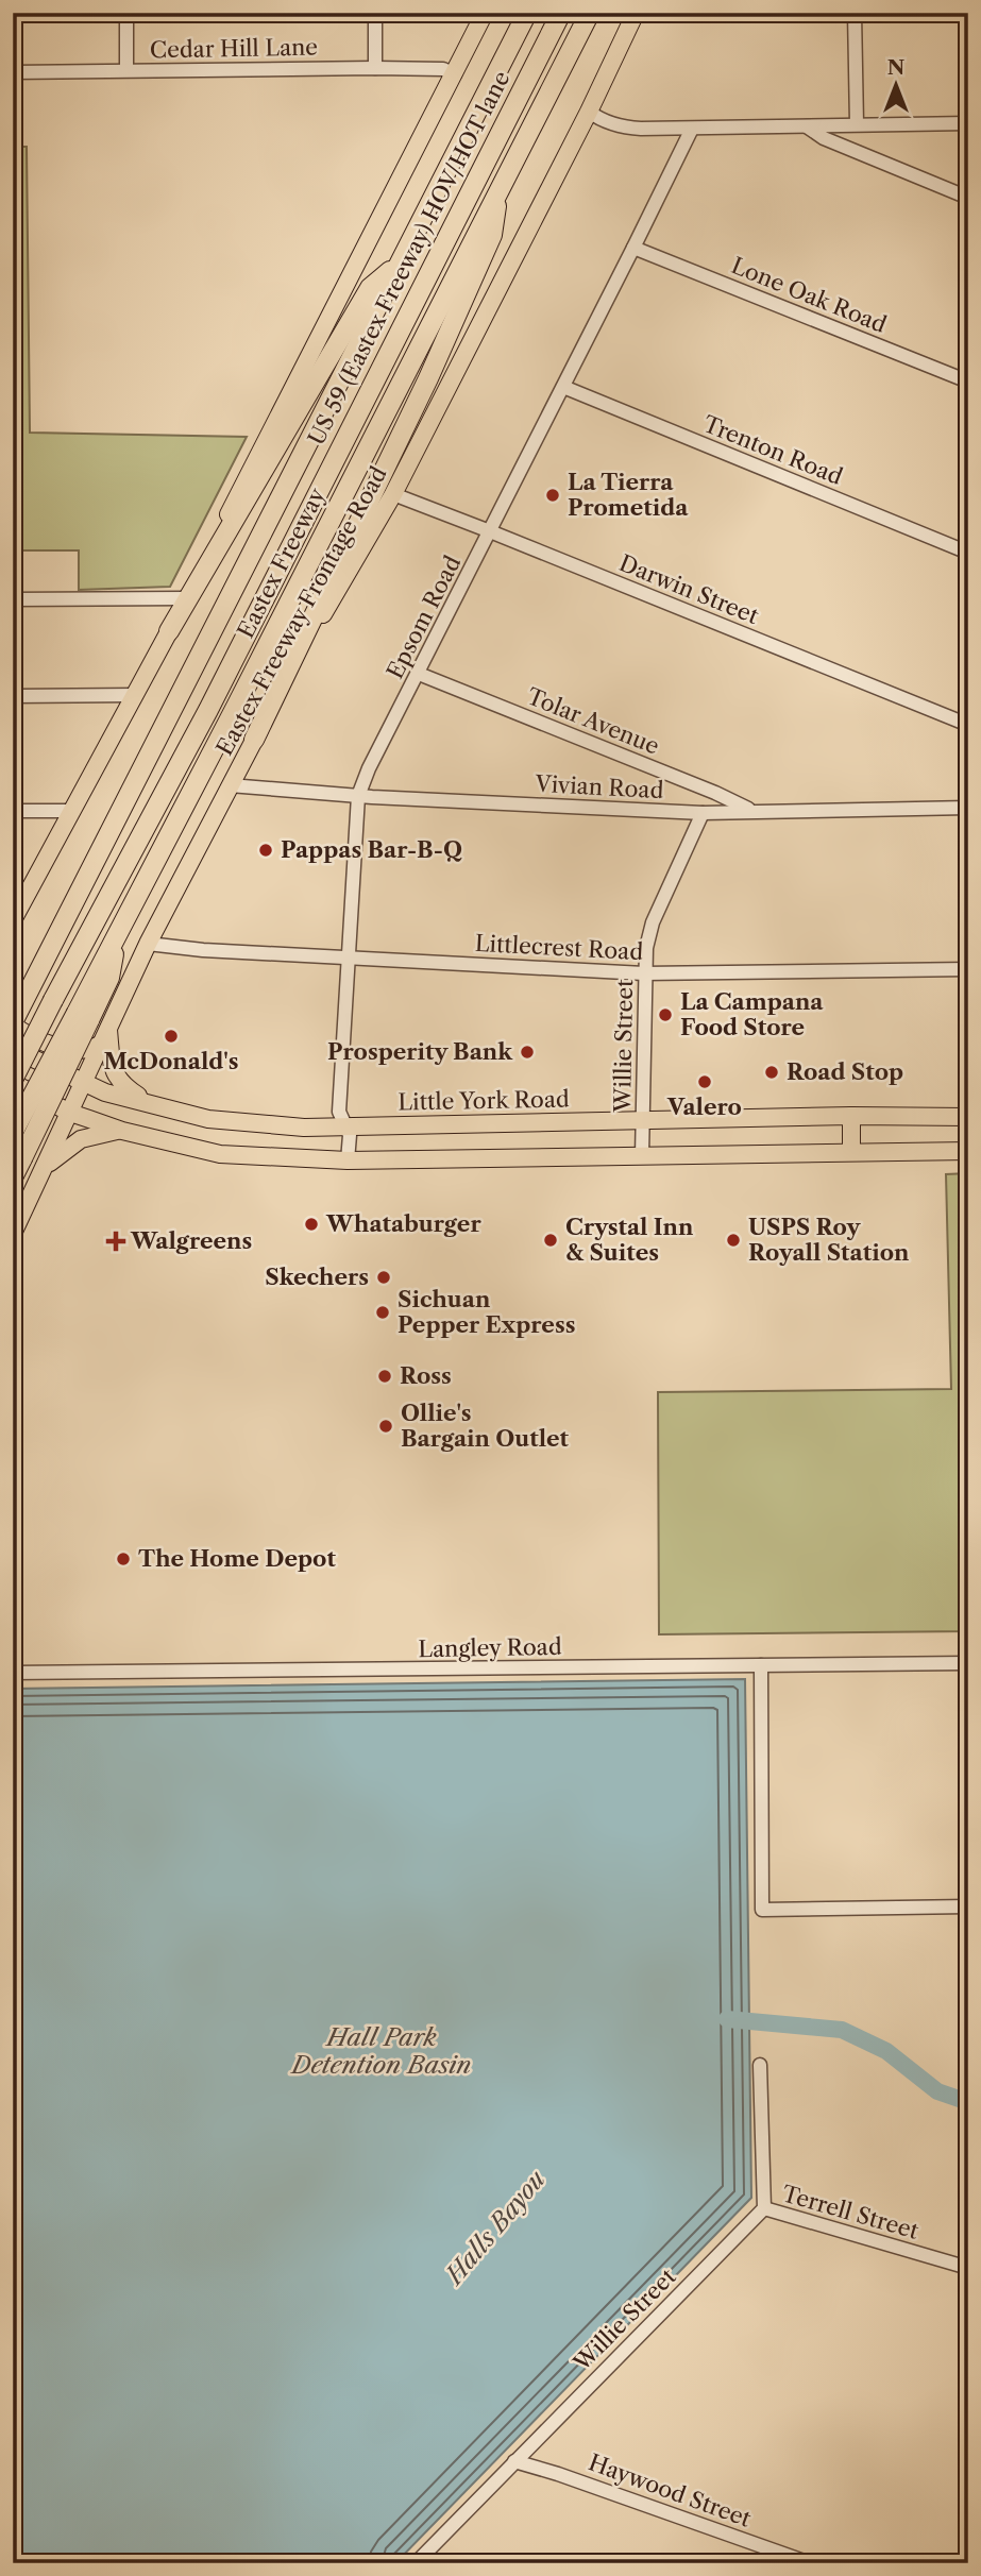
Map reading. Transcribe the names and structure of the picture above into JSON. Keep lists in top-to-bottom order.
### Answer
{
  "streets": {
    "highway": ["US 59 (Eastex Freeway) HOV/HOT lane", "Eastex Freeway"],
    "main road": ["Eastex Freeway Frontage Road", "Little York Road"],
    "street": [
      "Cedar Hill Lane",
      "Lone Oak Road",
      "Trenton Road",
      "Darwin Street",
      "Epsom Road",
      "Tolar Avenue",
      "Vivian Road",
      "Littlecrest Road",
      "Willie Street",
      "Langley Road",
      "Terrell Street",
      "Haywood Street"
    ]
  },
  "crossings": [
    ["Lone Oak Road", "Epsom Road"],
    ["Trenton Road", "Epsom Road"],
    ["Darwin Street", "Eastex Freeway Frontage Road"],
    ["Darwin Street", "Epsom Road"],
    ["Eastex Freeway Frontage Road", "Vivian Road"],
    ["Eastex Freeway Frontage Road", "Littlecrest Road"],
    ["Eastex Freeway Frontage Road", "Little York Road"],
    ["Epsom Road", "Tolar Avenue"],
    ["Epsom Road", "Vivian Road"],
    ["Epsom Road", "Littlecrest Road"],
    ["Epsom Road", "Little York Road"],
    ["Tolar Avenue", "Vivian Road"],
    ["Vivian Road", "Willie Street"],
    ["Littlecrest Road", "Willie Street"],
    ["Willie Street", "Little York Road"],
    ["Willie Street", "Terrell Street"],
    ["Willie Street", "Haywood Street"]
  ],
  "water": ["Hall Park Detention Basin", "Halls Bayou"],
  "places": {
    "other": [
      "La Tierra Prometida",
      "Pappas Bar-B-Q",
      "La Campana Food Store",
      "McDonald's",
      "Prosperity Bank",
      "Road Stop",
      "Valero",
      "Whataburger",
      "Crystal Inn & Suites",
      "USPS Roy Royall Station",
      "Skechers",
      "Sichuan Pepper Express",
      "Ross",
      "Ollie's Bargain Outlet",
      "The Home Depot"
    ],
    "health": ["Walgreens"]
  },
  "north": "top"
}
